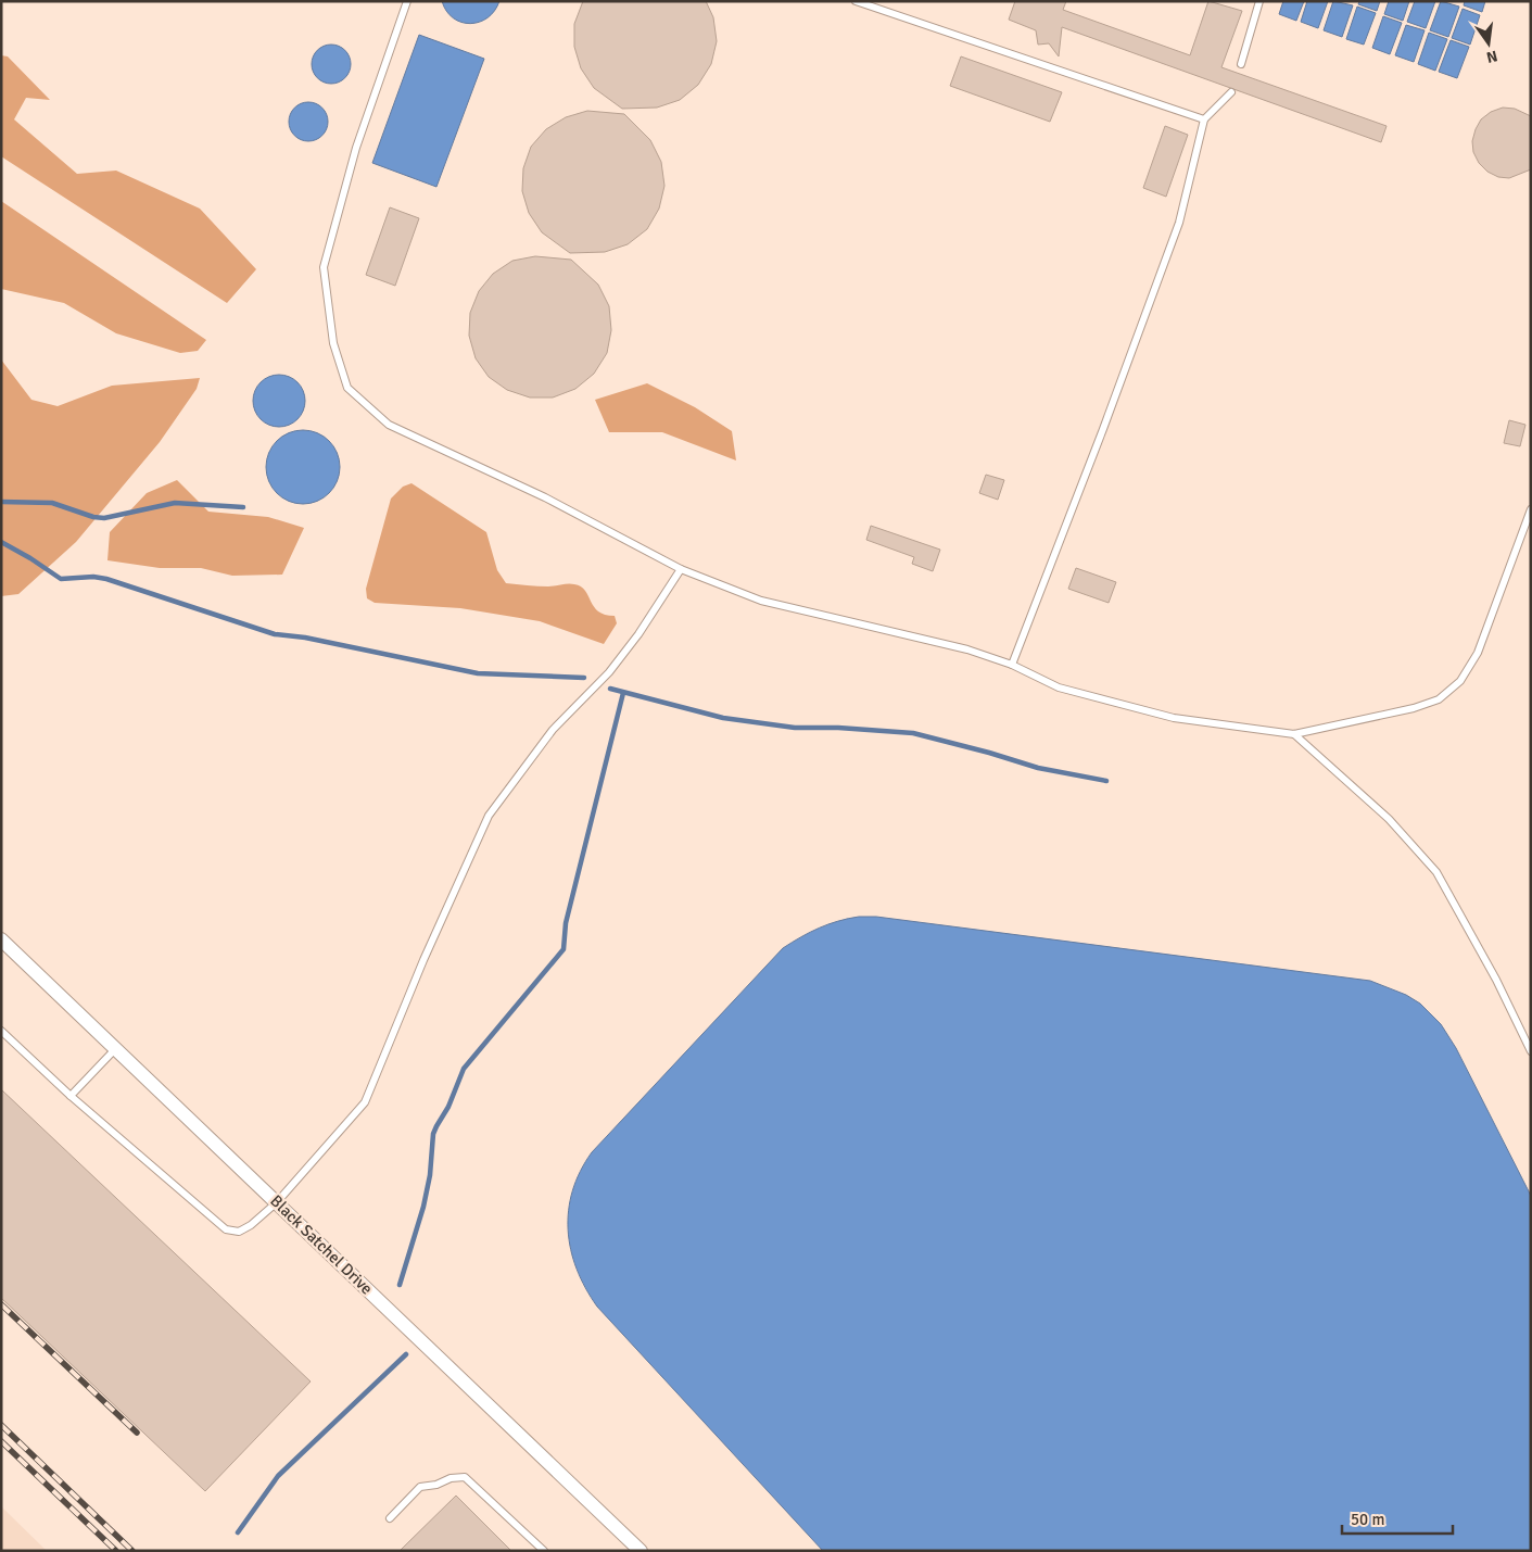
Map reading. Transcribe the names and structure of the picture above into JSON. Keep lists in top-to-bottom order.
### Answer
{
  "streets": {
    "street": ["Black Satchel Drive"]
  },
  "scale_bar": "50 m",
  "north": "bottom"
}
